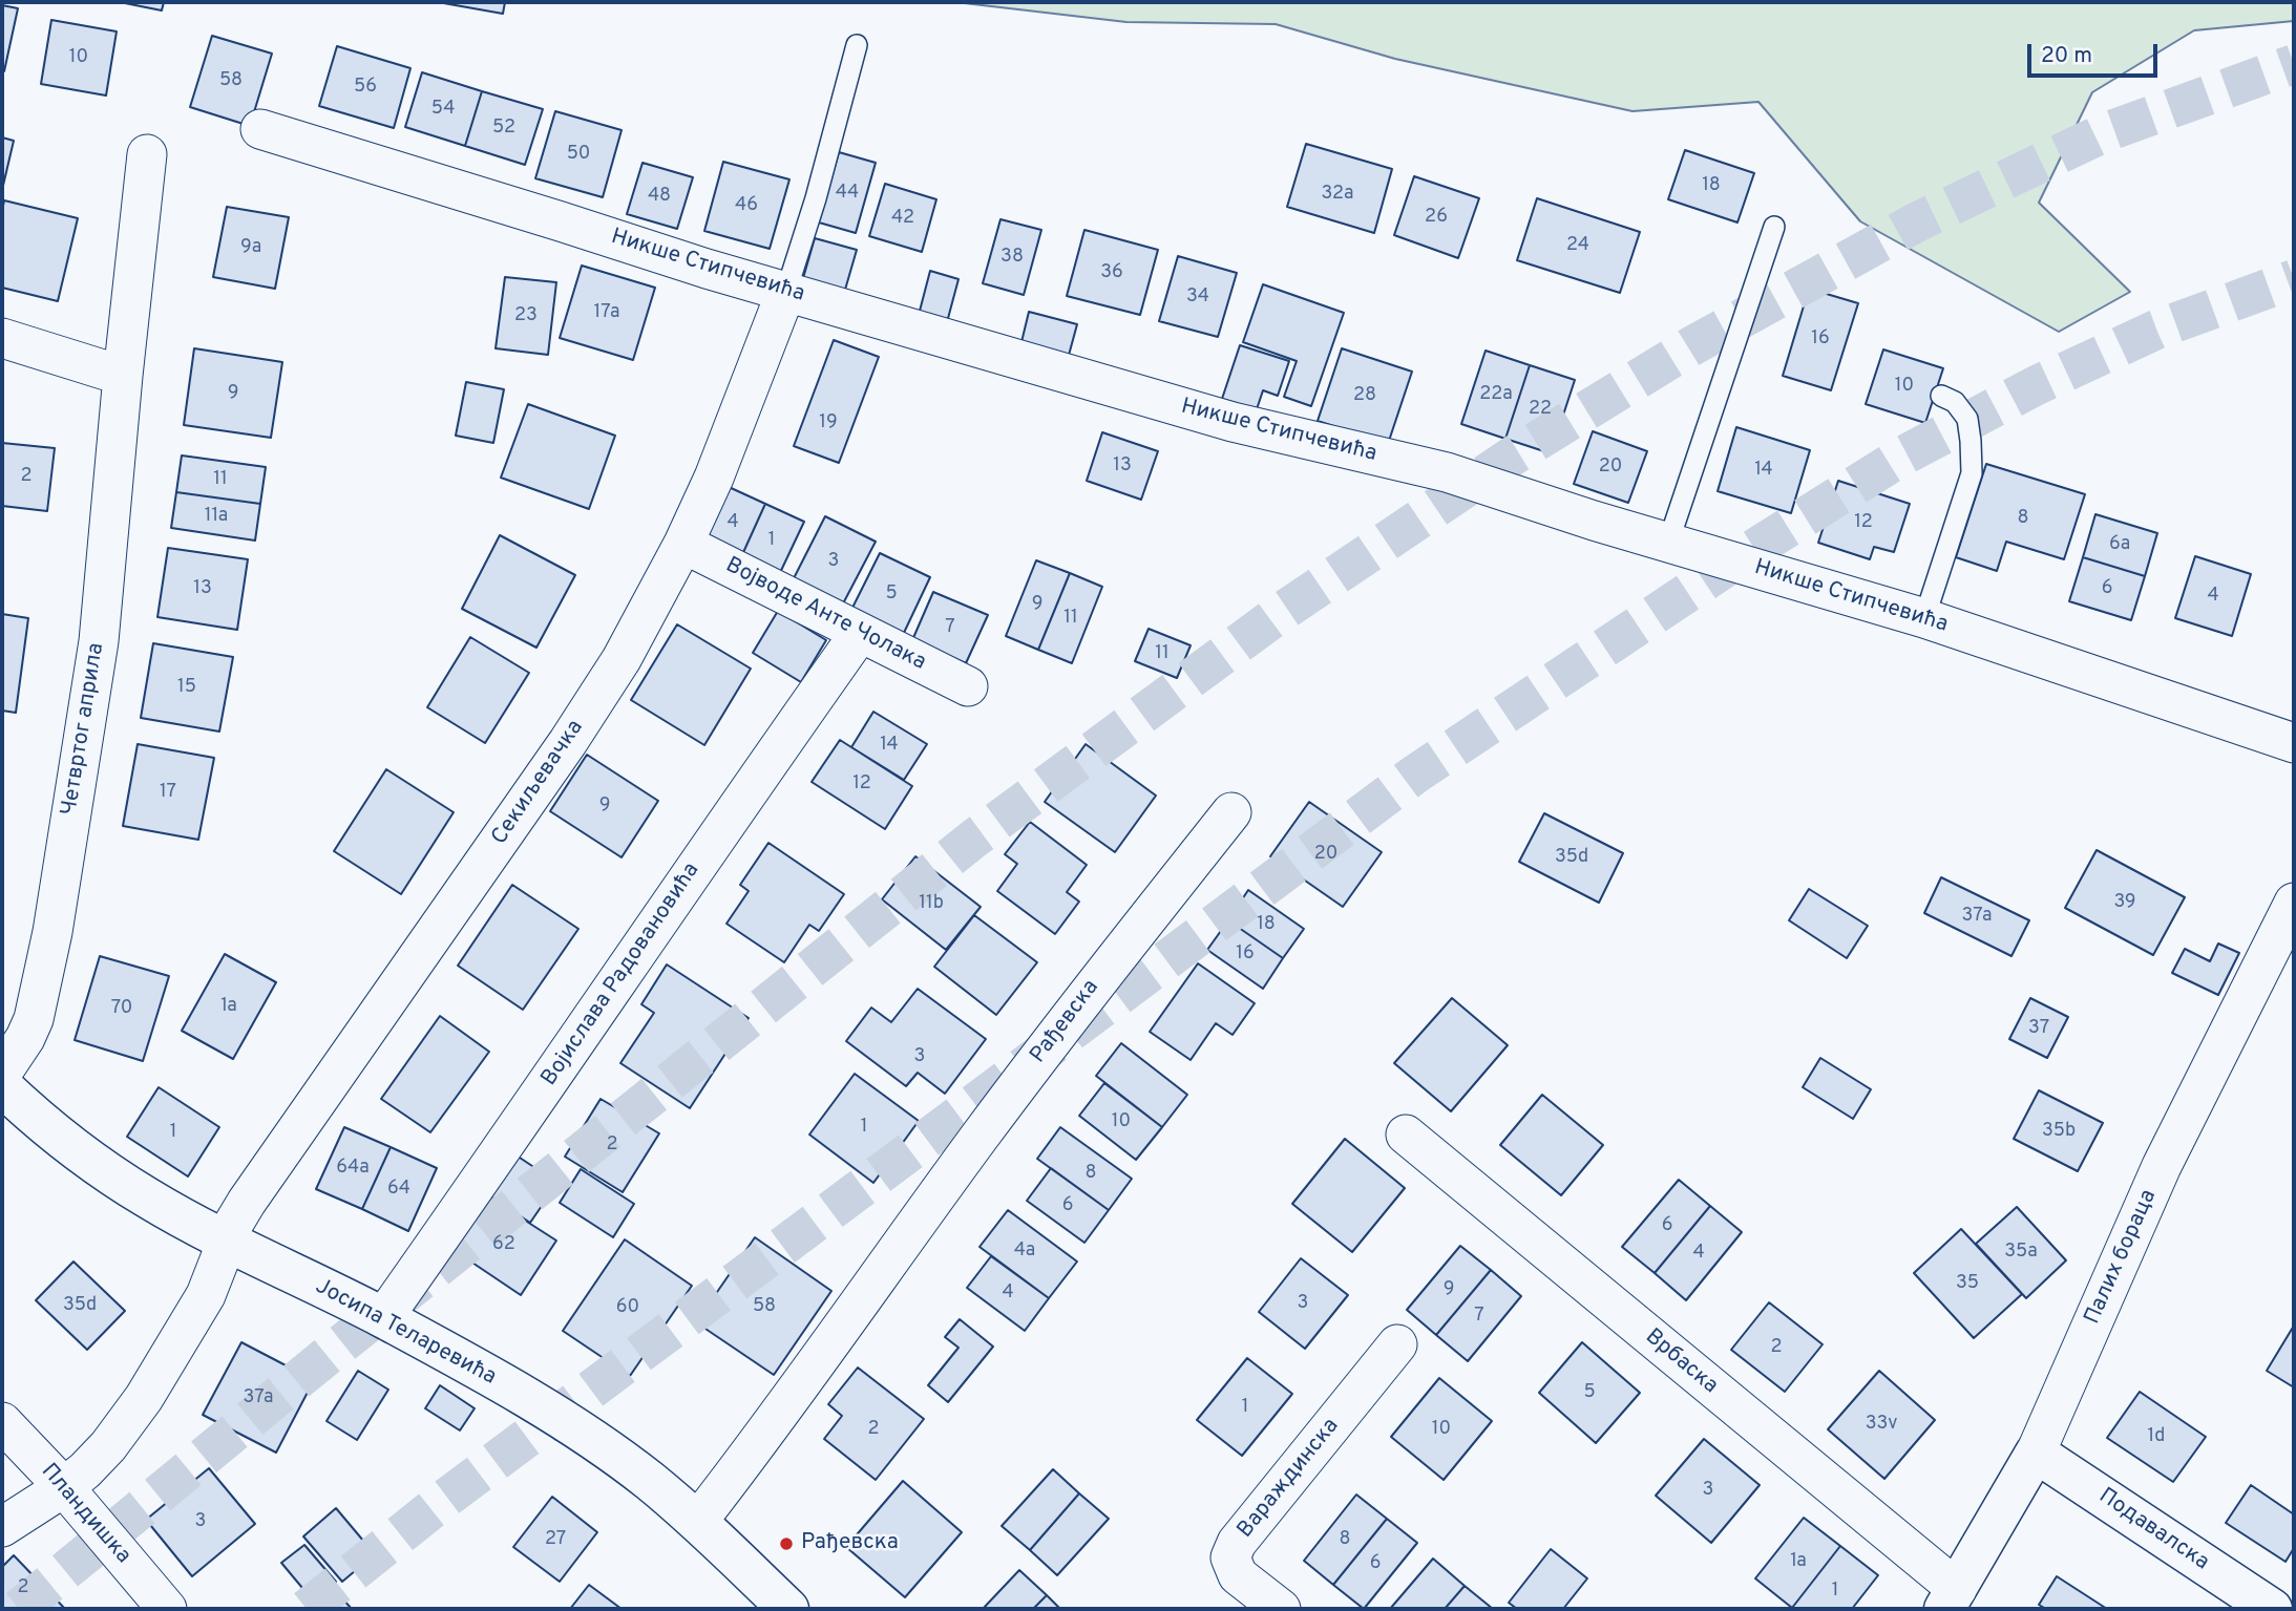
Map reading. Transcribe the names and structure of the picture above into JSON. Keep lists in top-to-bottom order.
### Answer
{
  "streets": {
    "street": [
      "Никше Стипчевића",
      "Војводе Анте Чолака",
      "Четвртог априла",
      "Секиљевачка",
      "Војислава Радовановића",
      "Рађевска",
      "Палих бораца",
      "Јосипа Теларевића",
      "Врбаска",
      "Вараждинска",
      "Пландишка",
      "Подавалска"
    ]
  },
  "crossings": [
    ["Никше Стипчевића", "Секиљевачка"],
    ["Војводе Анте Чолака", "Секиљевачка"],
    ["Војводе Анте Чолака", "Војислава Радовановића"],
    ["Секиљевачка", "Јосипа Теларевића"],
    ["Секиљевачка", "Пландишка"],
    ["Војислава Радовановића", "Јосипа Теларевића"],
    ["Рађевска", "Јосипа Теларевића"],
    ["Палих бораца", "Врбаска"],
    ["Палих бораца", "Подавалска"]
  ],
  "places": ["Рађевска"],
  "house_numbers": [
    "10",
    "58",
    "56",
    "54",
    "52",
    "50",
    "18",
    "44",
    "32a",
    "48",
    "46",
    "26",
    "42",
    "24",
    "9a",
    "38",
    "36",
    "34",
    "17a",
    "23",
    "16",
    "10",
    "9",
    "22a",
    "28",
    "22",
    "19",
    "13",
    "20",
    "14",
    "2",
    "11",
    "11a",
    "8",
    "4",
    "12",
    "1",
    "6a",
    "3",
    "13",
    "6",
    "5",
    "4",
    "9",
    "11",
    "7",
    "11",
    "15",
    "14",
    "12",
    "17",
    "9",
    "20",
    "35d",
    "39",
    "11b",
    "37a",
    "18",
    "16",
    "1a",
    "70",
    "37",
    "3",
    "10",
    "1",
    "35b",
    "1",
    "2",
    "64a",
    "8",
    "64",
    "6",
    "6",
    "62",
    "4a",
    "35a",
    "4",
    "35",
    "9",
    "4",
    "3",
    "35d",
    "58",
    "60",
    "7",
    "2",
    "5",
    "37a",
    "1",
    "33v",
    "2",
    "10",
    "1d",
    "3",
    "3",
    "27",
    "8",
    "1a",
    "6",
    "2",
    "1"
  ],
  "scale_bar": "20 m"
}
